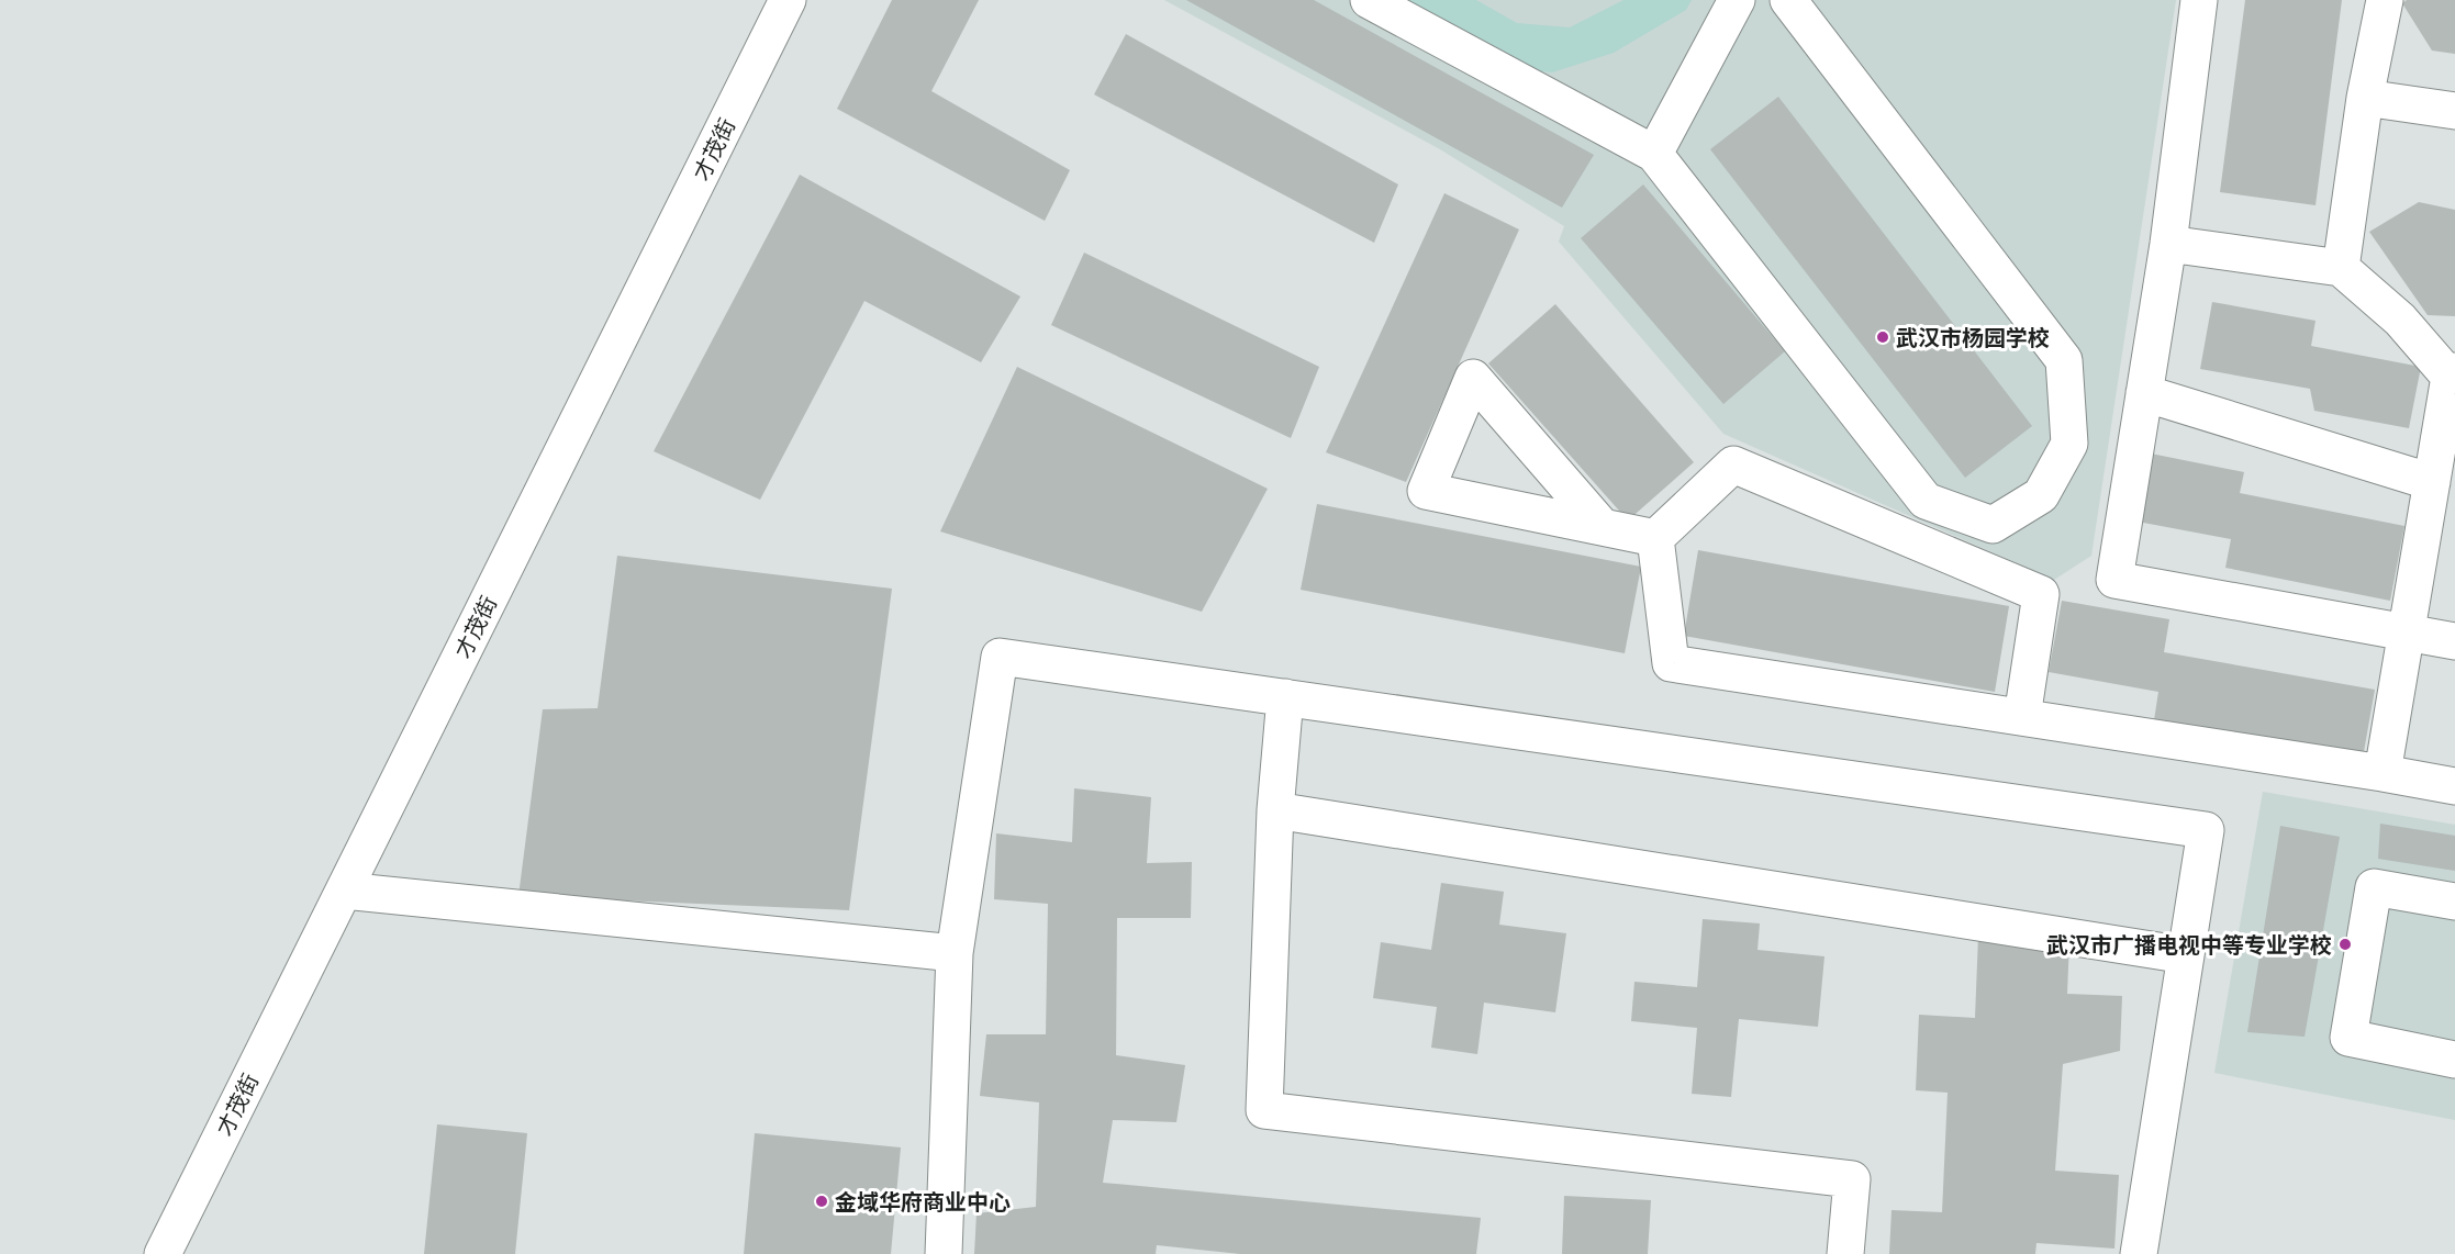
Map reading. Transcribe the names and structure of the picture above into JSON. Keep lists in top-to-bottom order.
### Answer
{
  "streets": {
    "street": ["才茂街"]
  },
  "places": ["武汉市杨园学校", "武汉市广播电视中等专业学校", "金域华府商业中心"]
}
